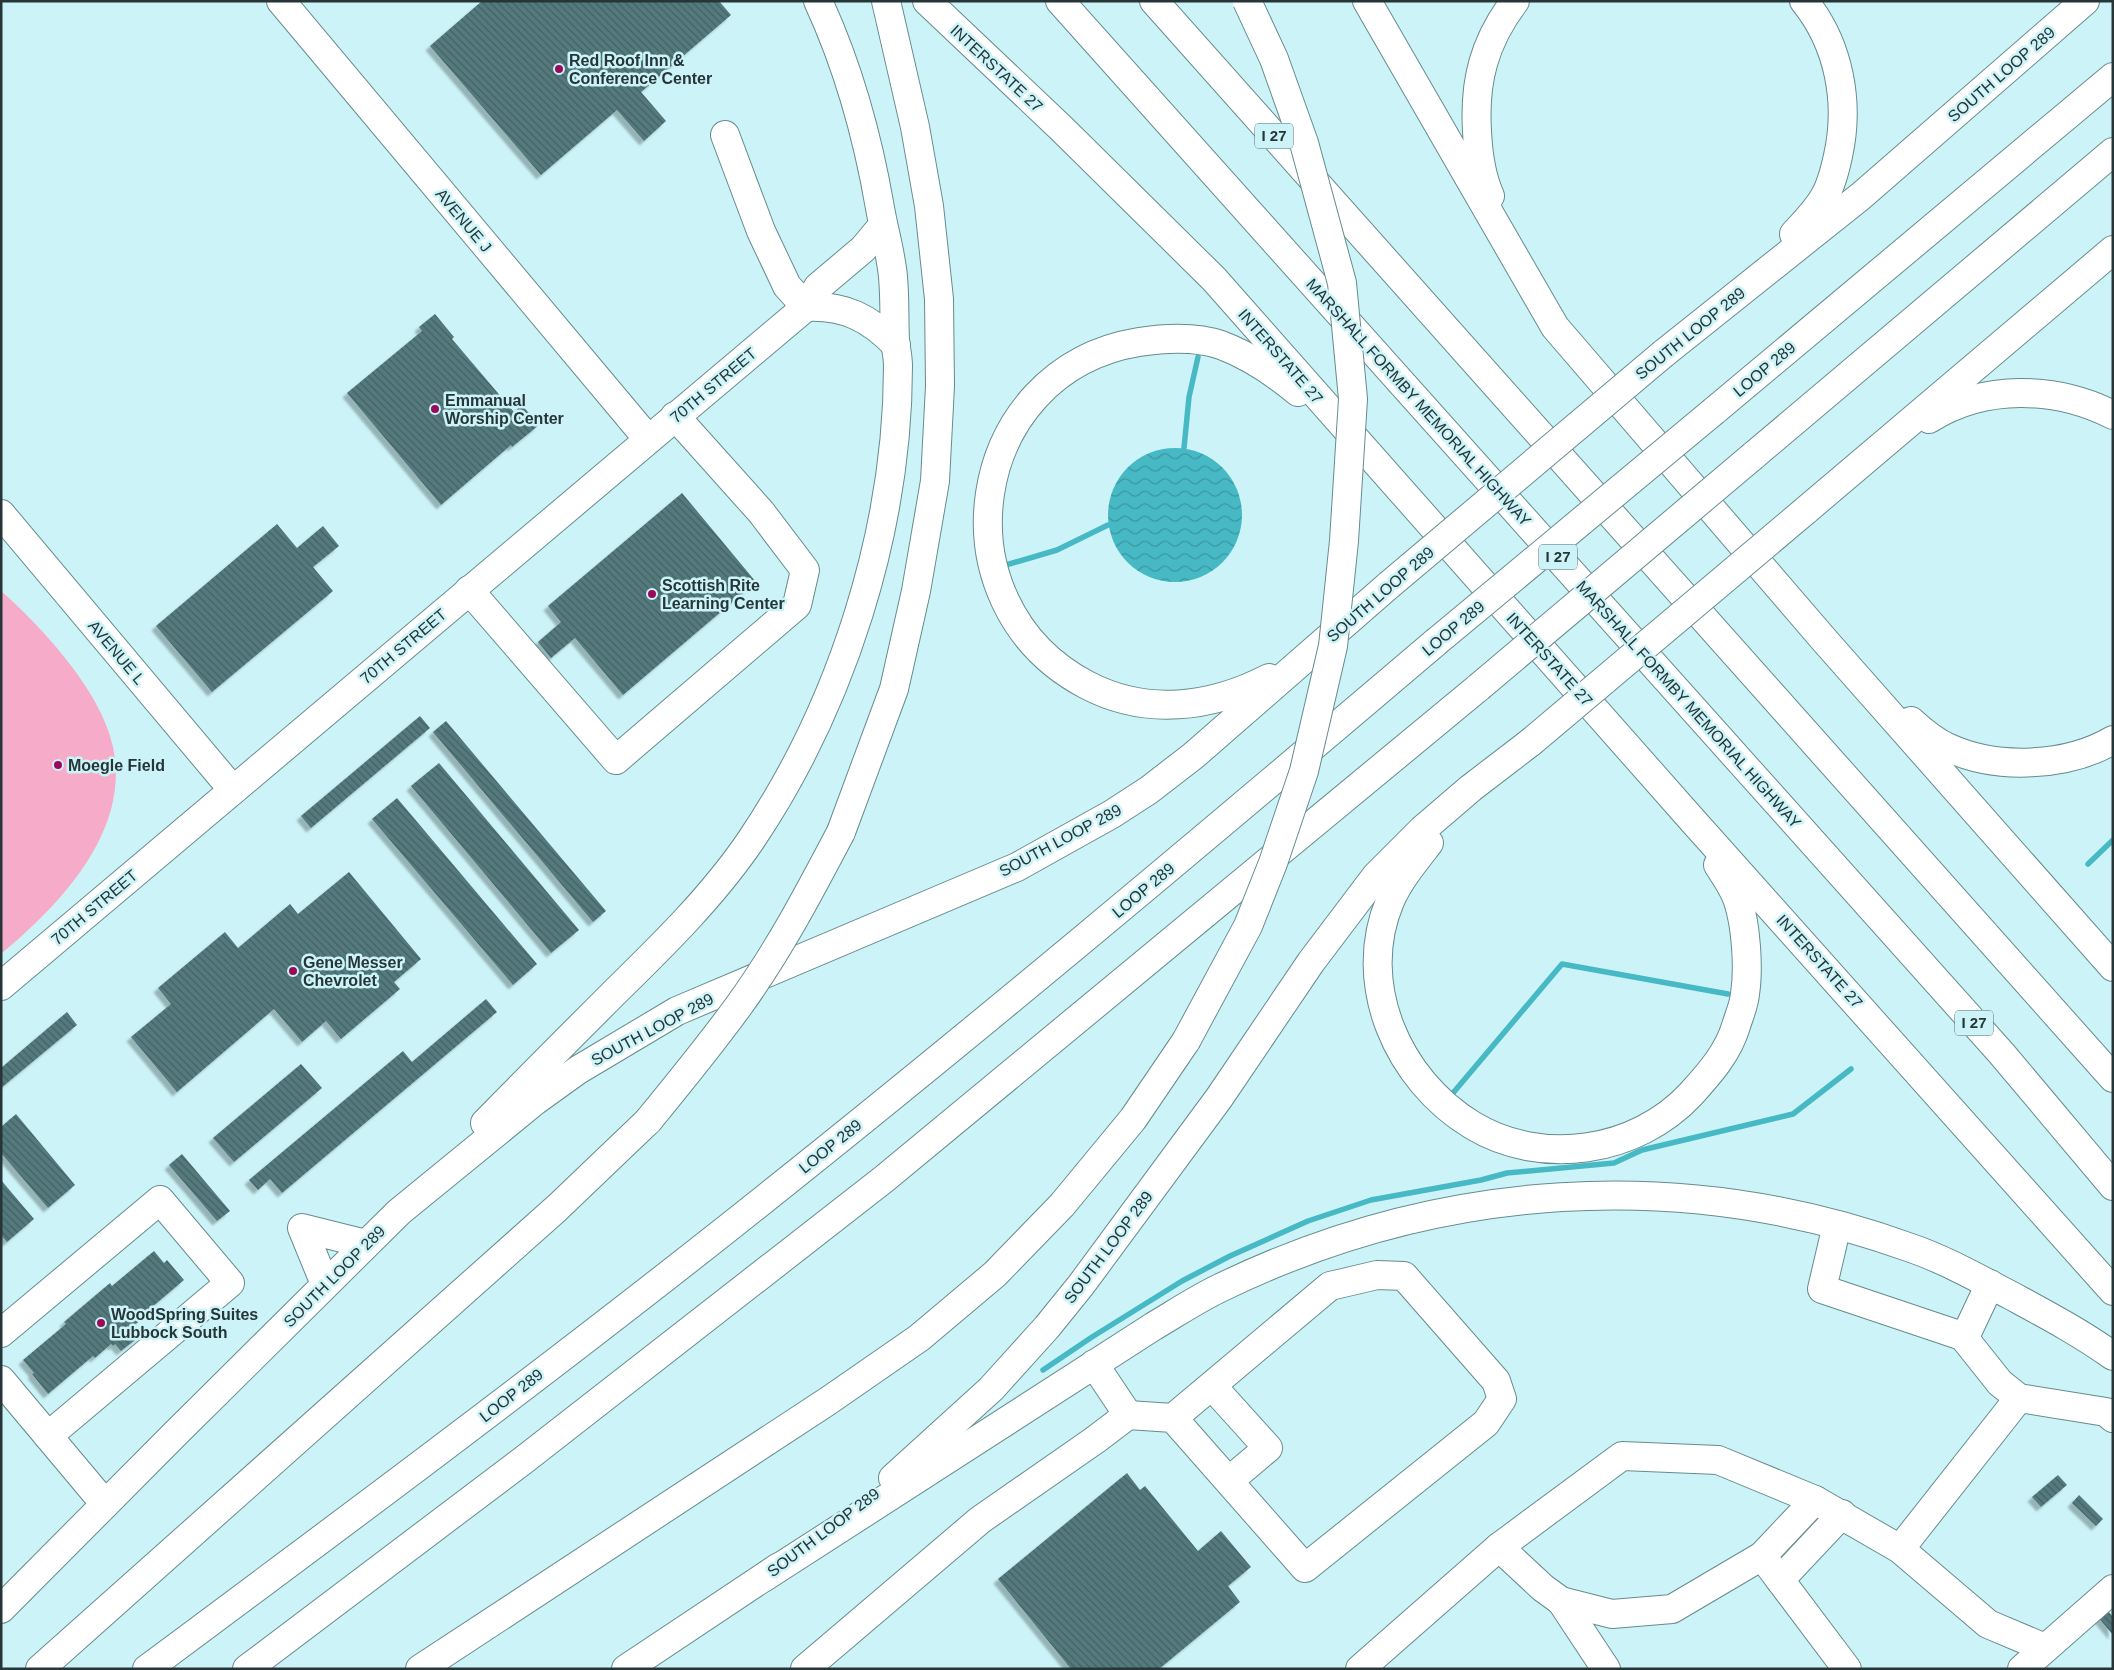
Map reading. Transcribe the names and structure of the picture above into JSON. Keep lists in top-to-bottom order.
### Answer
{
  "streets": {
    "main road": [
      "INTERSTATE 27",
      "SOUTH LOOP 289",
      "I 27",
      "AVENUE J",
      "LOOP 289",
      "70TH STREET",
      "MARSHALL FORMBY MEMORIAL HIGHWAY",
      "AVENUE L"
    ]
  },
  "crossings": [
    ["AVENUE J", "70TH STREET"],
    ["70TH STREET", "AVENUE L"]
  ],
  "places": [
    "Red Roof Inn & Conference Center",
    "Emmanual Worship Center",
    "Scottish Rite Learning Center",
    "Moegle Field",
    "Gene Messer Chevrolet",
    "WoodSpring Suites Lubbock South"
  ]
}
